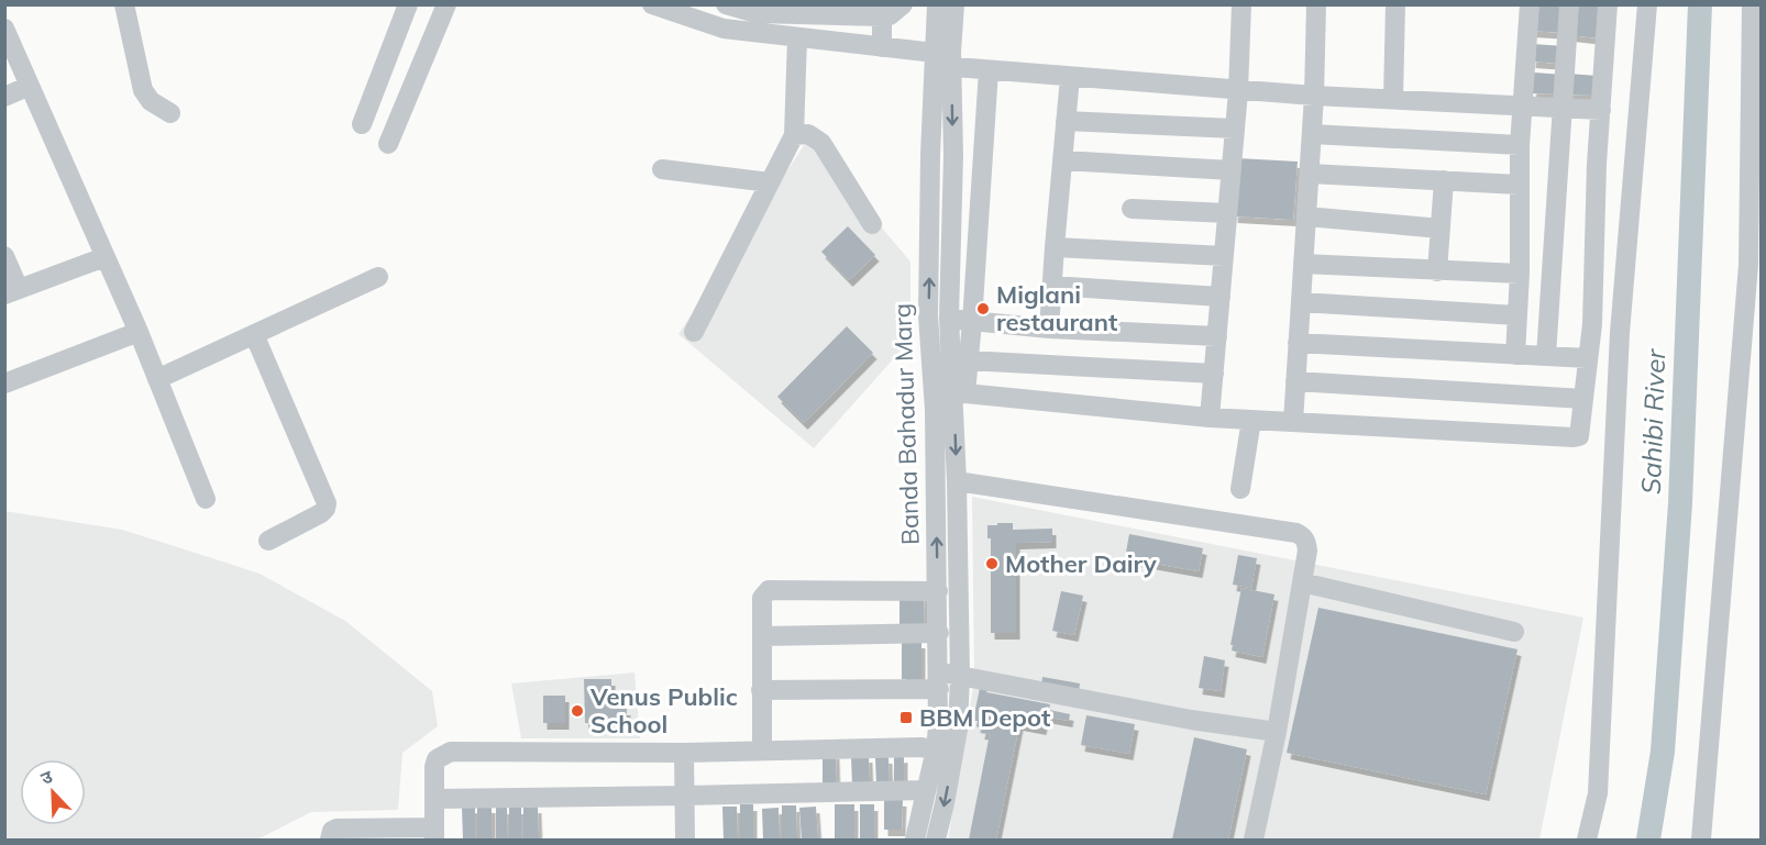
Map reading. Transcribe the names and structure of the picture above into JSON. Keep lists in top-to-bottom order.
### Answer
{
  "streets": {
    "street": ["Banda Bahadur Marg"]
  },
  "water": ["Sahibi River"],
  "places": {
    "other": ["Miglani restaurant", "Mother Dairy", "Venus Public School"],
    "transit": ["BBM Depot"]
  },
  "north": "top left"
}
